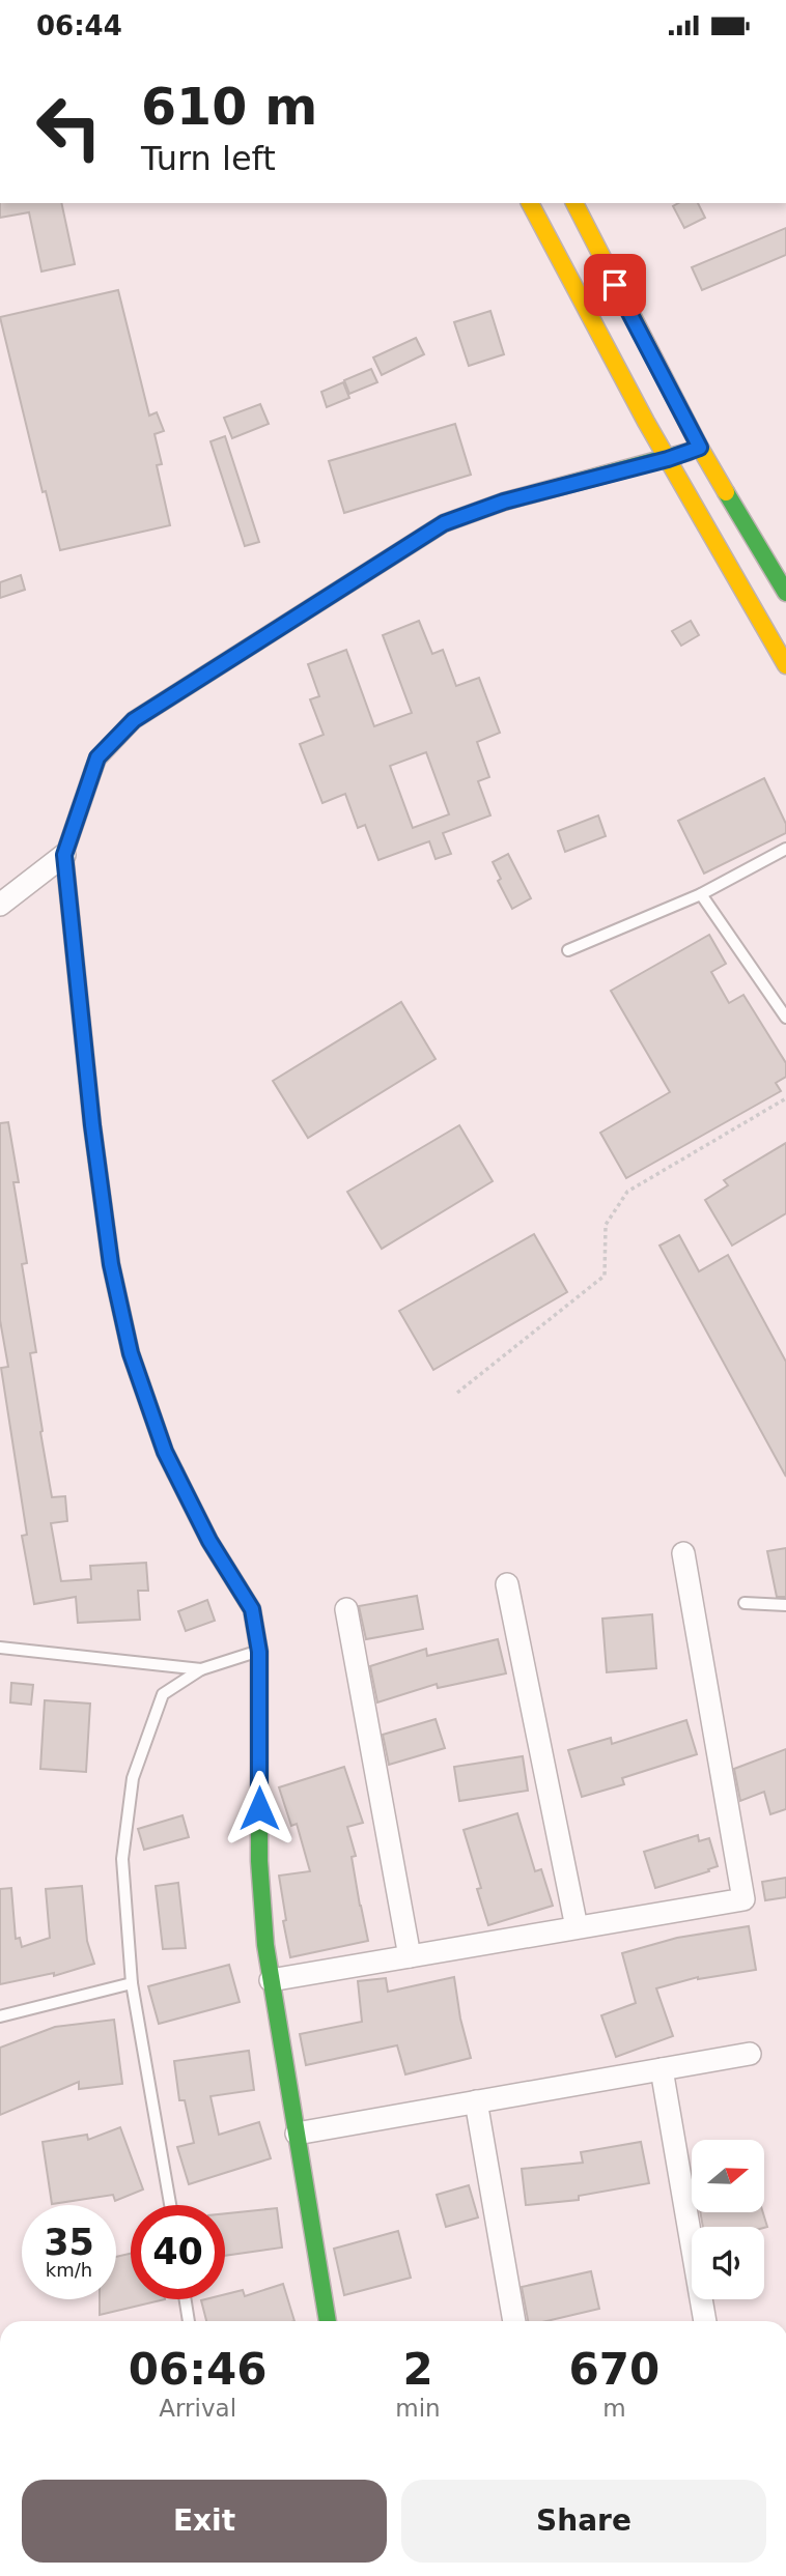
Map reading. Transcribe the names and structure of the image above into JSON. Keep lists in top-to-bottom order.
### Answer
{
  "north": "right",
  "page": {
    "status": "06:44",
    "turn": ["610 m", "Turn left"],
    "speed": "35 km/h",
    "limit": "40",
    "eta": [
      "06:46",
      "Arrival",
      "2",
      "min",
      "670",
      "m"
    ],
    "buttons": ["Exit", "Share"]
  }
}
